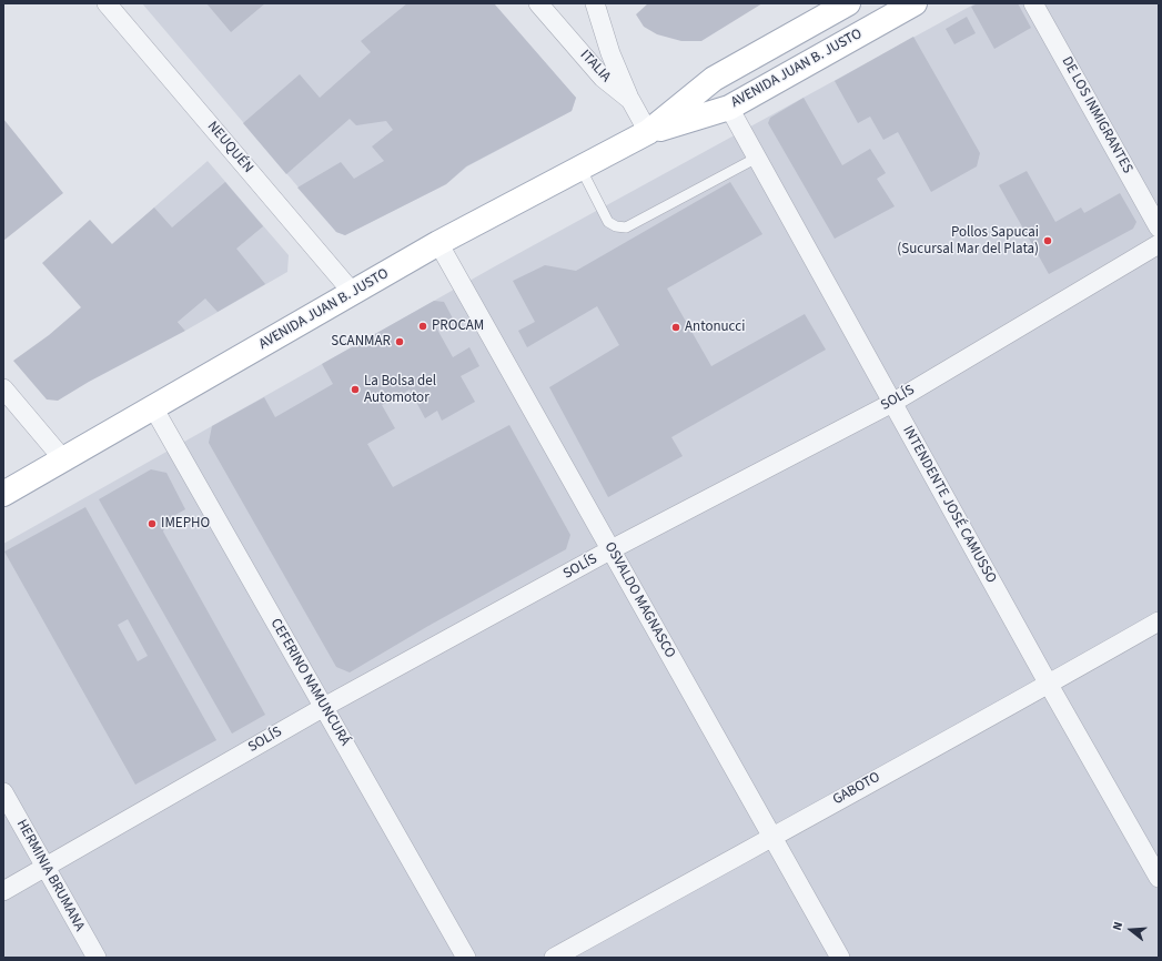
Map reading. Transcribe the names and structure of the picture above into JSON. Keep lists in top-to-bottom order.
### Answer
{
  "streets": {
    "main road": ["AVENIDA JUAN B. JUSTO"],
    "street": [
      "ITALIA",
      "DE LOS INMIGRANTES",
      "NEUQUÉN",
      "SOLÍS",
      "INTENDENTE JOSÉ CAMUSSO",
      "OSVALDO MAGNASCO",
      "CEFERINO NAMUNCURÁ",
      "GABOTO",
      "HERMINIA BRUMANA"
    ]
  },
  "crossings": [
    ["ITALIA", "AVENIDA JUAN B. JUSTO"],
    ["AVENIDA JUAN B. JUSTO", "NEUQUÉN"],
    ["AVENIDA JUAN B. JUSTO", "INTENDENTE JOSÉ CAMUSSO"],
    ["AVENIDA JUAN B. JUSTO", "OSVALDO MAGNASCO"],
    ["AVENIDA JUAN B. JUSTO", "CEFERINO NAMUNCURÁ"],
    ["SOLÍS", "INTENDENTE JOSÉ CAMUSSO"],
    ["SOLÍS", "OSVALDO MAGNASCO"],
    ["SOLÍS", "CEFERINO NAMUNCURÁ"],
    ["SOLÍS", "HERMINIA BRUMANA"],
    ["INTENDENTE JOSÉ CAMUSSO", "GABOTO"],
    ["OSVALDO MAGNASCO", "GABOTO"]
  ],
  "places": [
    "Pollos Sapucai (Sucursal Mar del Plata)",
    "PROCAM",
    "Antonucci",
    "SCANMAR",
    "La Bolsa del Automotor",
    "IMEPHO"
  ],
  "north": "left"
}
